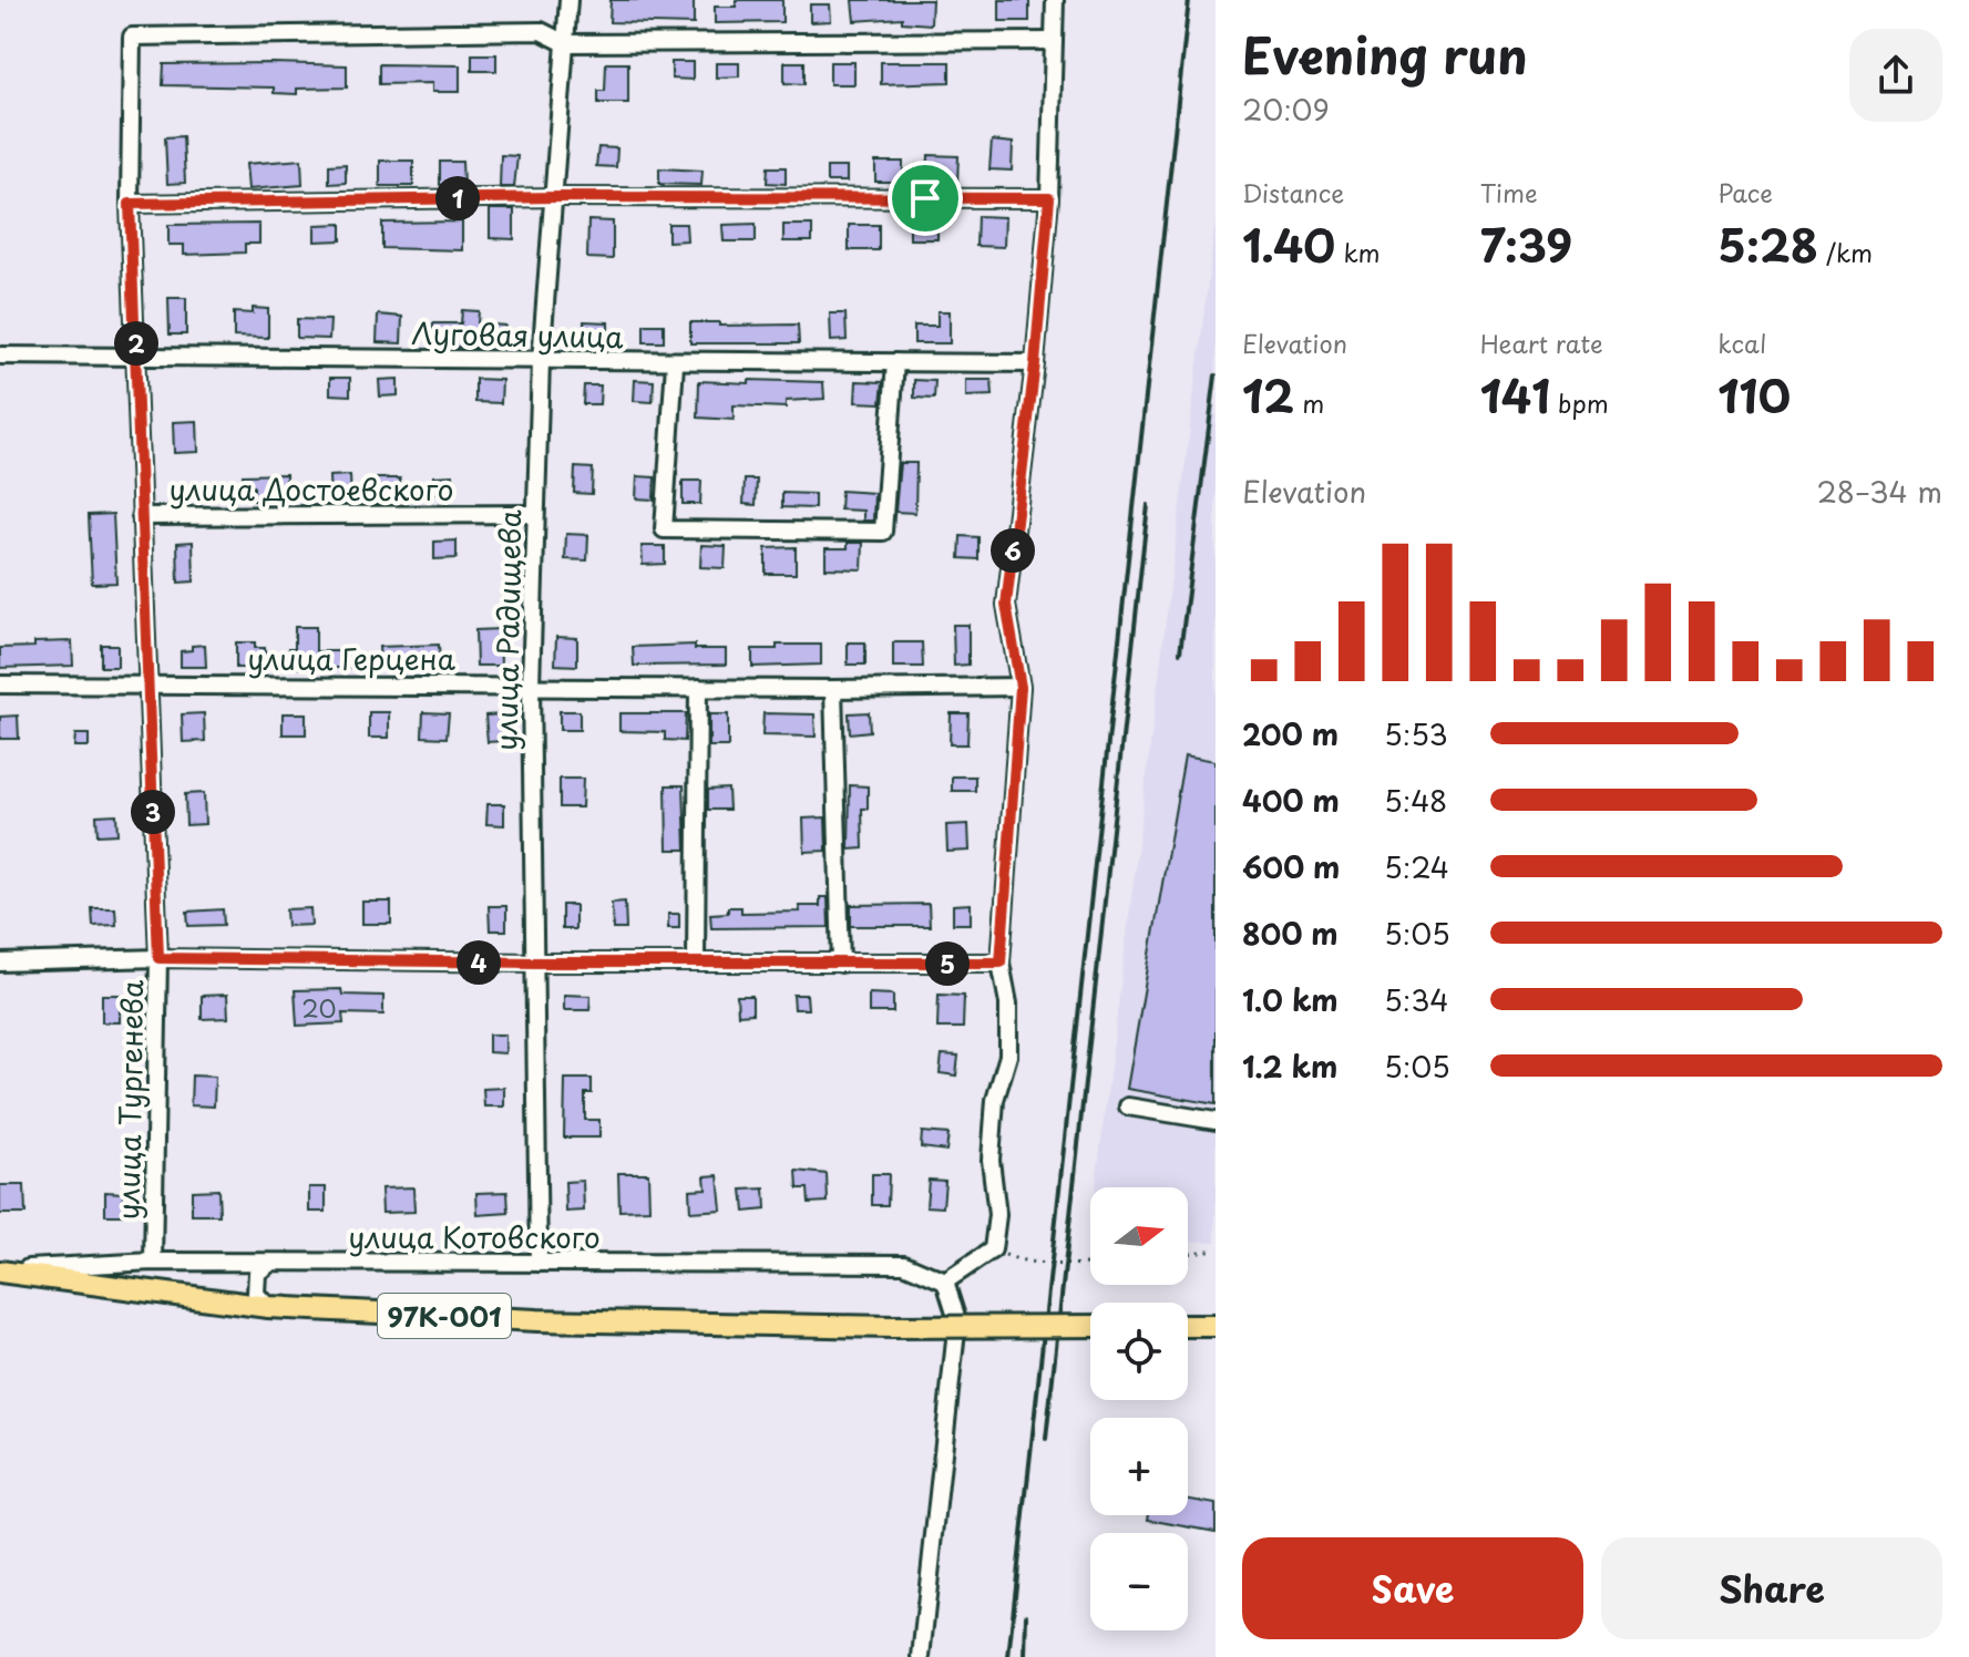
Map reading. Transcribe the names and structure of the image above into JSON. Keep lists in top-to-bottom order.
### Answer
{
  "streets": {
    "main road": ["97К-001"],
    "street": [
      "Луговая улица",
      "улица Достоевского",
      "улица Радищева",
      "улица Герцена",
      "улица Тургенева",
      "улица Котовского"
    ]
  },
  "crossings": [
    ["Луговая улица", "улица Радищева"],
    ["Луговая улица", "улица Тургенева"],
    ["улица Достоевского", "улица Радищева"],
    ["улица Достоевского", "улица Тургенева"],
    ["улица Радищева", "улица Герцена"],
    ["улица Радищева", "улица Тургенева"],
    ["улица Радищева", "улица Котовского"],
    ["улица Герцена", "улица Тургенева"],
    ["улица Тургенева", "улица Котовского"],
    ["улица Котовского", "97К-001"]
  ],
  "house_numbers": ["20"],
  "north": "right",
  "page": {
    "heading": ["Evening run", "20:09"],
    "stats": [
      ["Distance", "1.40 km"],
      ["Time", "7:39"],
      ["Pace", "5:28 /km"],
      ["Elevation", "12 m"],
      ["Heart rate", "141 bpm"],
      ["kcal", "110"]
    ],
    "pins": [
      "1",
      "2",
      "6",
      "3",
      "4",
      "5"
    ],
    "chart": ["Elevation", "28–34 m"],
    "list": [
      {
        "name": "200 m",
        "note": "5:53"
      },
      {
        "name": "400 m",
        "note": "5:48"
      },
      {
        "name": "600 m",
        "note": "5:24"
      },
      {
        "name": "800 m",
        "note": "5:05"
      },
      {
        "name": "1.0 km",
        "note": "5:34"
      },
      {
        "name": "1.2 km",
        "note": "5:05"
      }
    ],
    "map_buttons": ["+", "−"],
    "buttons": ["Save", "Share"]
  }
}
